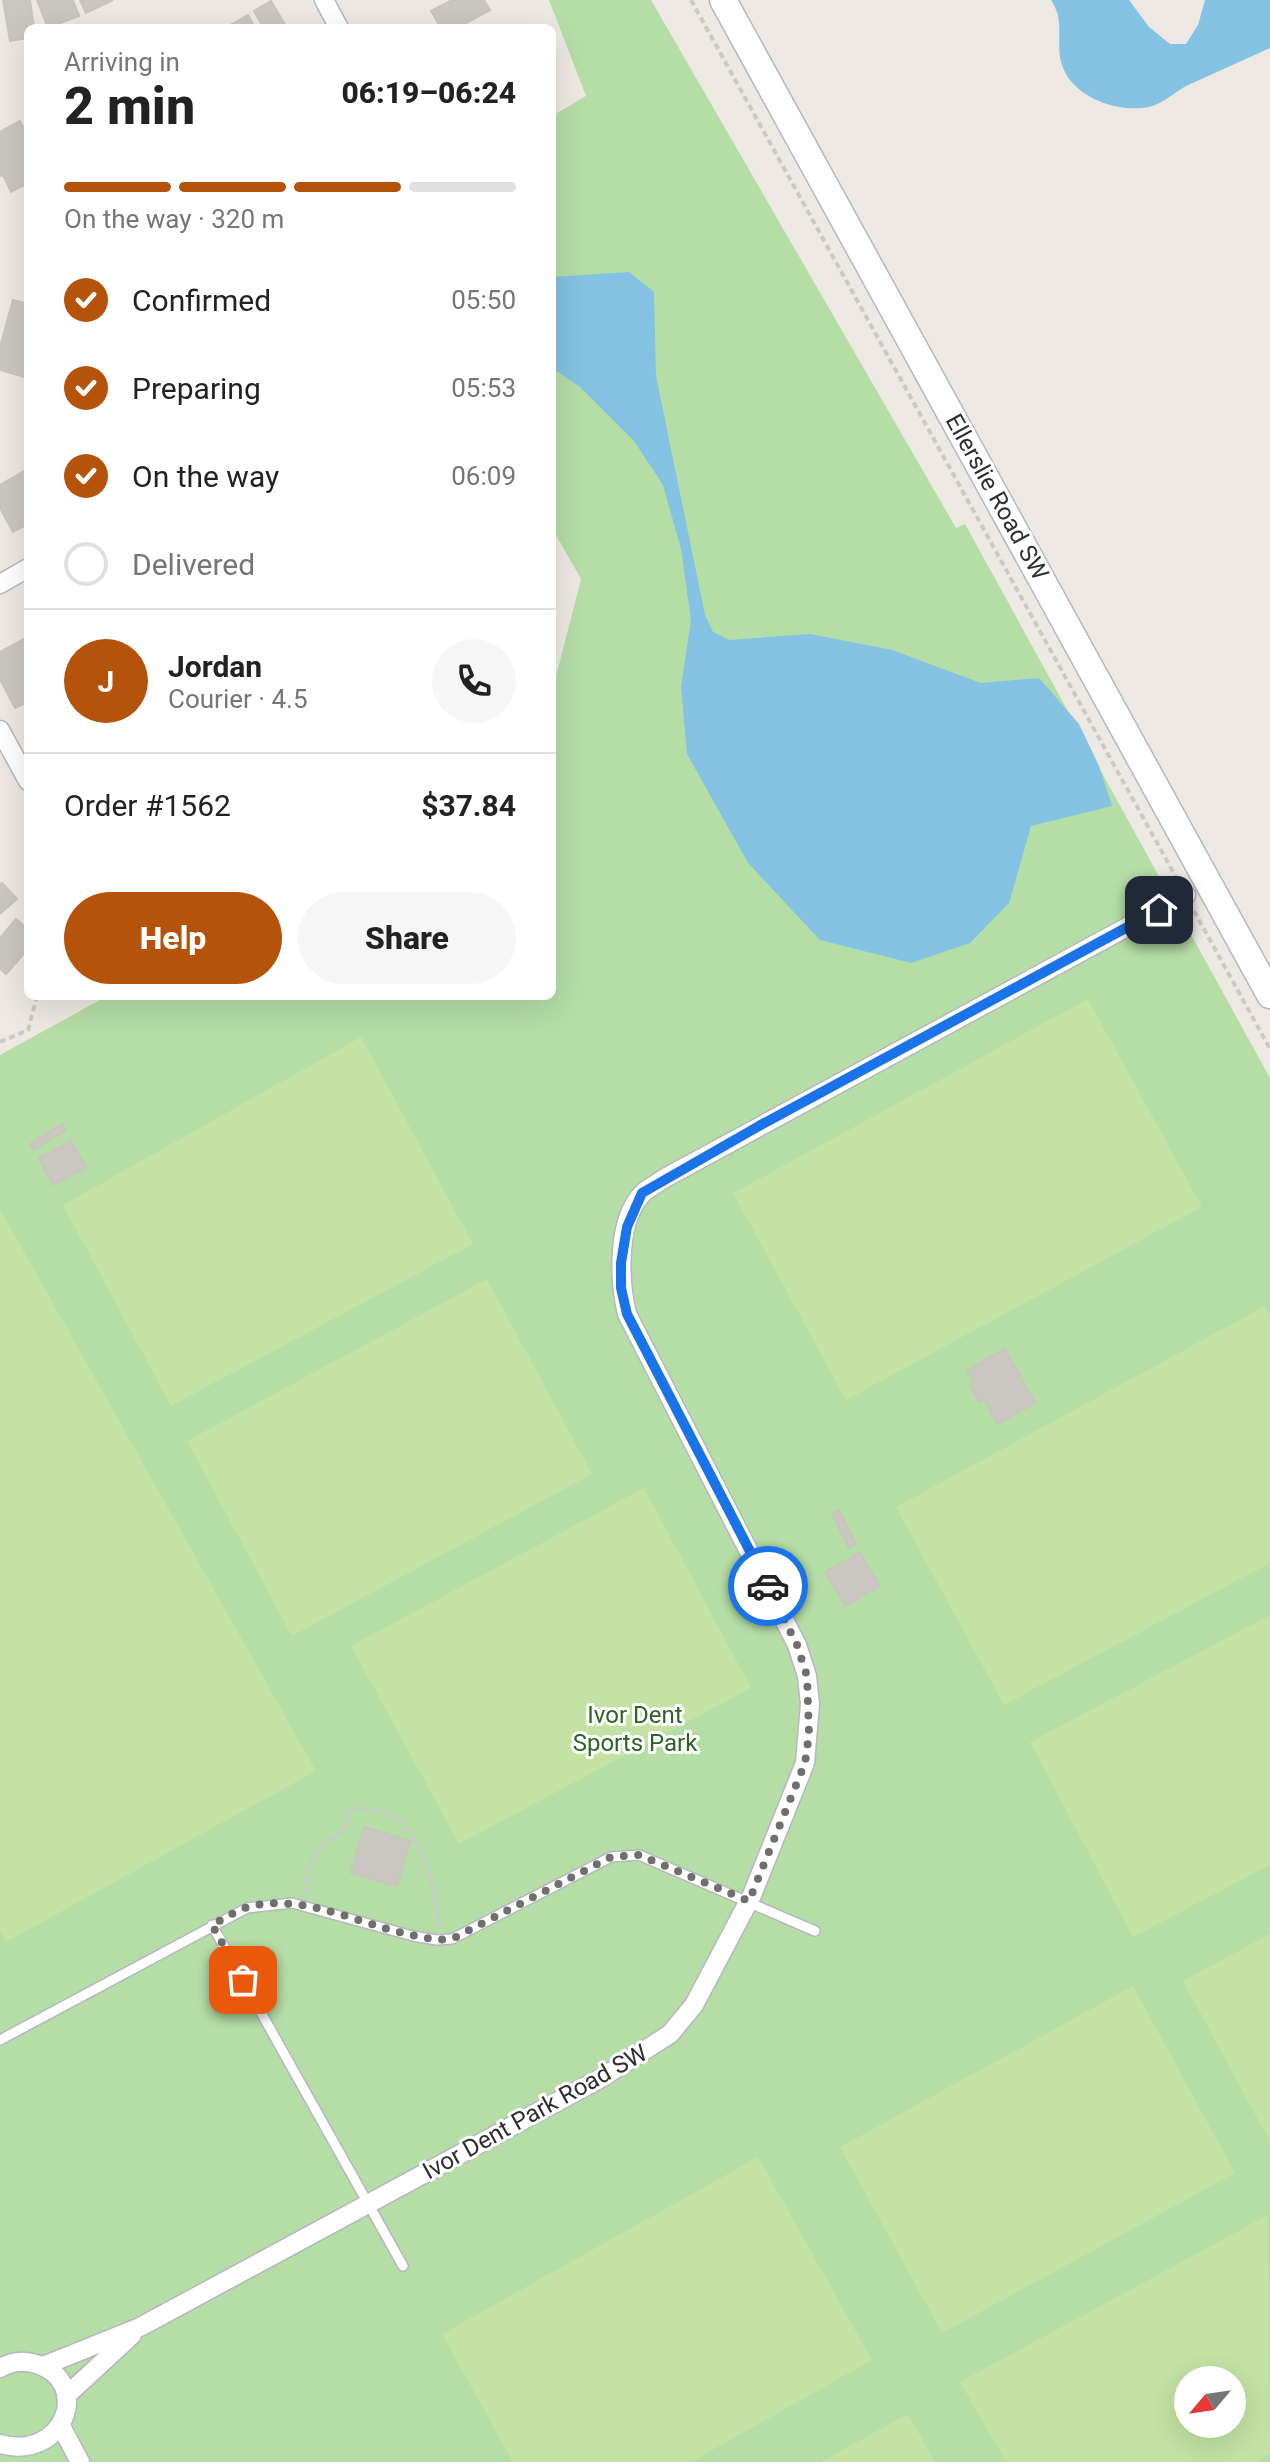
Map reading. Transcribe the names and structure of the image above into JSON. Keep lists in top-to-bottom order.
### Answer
{
  "streets": {
    "main road": ["Ellerslie Road SW"],
    "street": ["Ivor Dent Park Road SW"]
  },
  "parks": ["Ivor Dent Sports Park"],
  "north": "bottom left",
  "page": {
    "heading": ["2 min", "Arriving in", "06:19–06:24"],
    "panel": [
      "Jordan",
      "Courier · 4.5",
      "Order #1562",
      "$37.84"
    ],
    "bar": "On the way · 320 m",
    "list": [
      ["Confirmed", "05:50"],
      ["Preparing", "05:53"],
      ["On the way", "06:09"],
      "Delivered"
    ],
    "round": "J",
    "buttons": ["Help", "Share"]
  }
}
